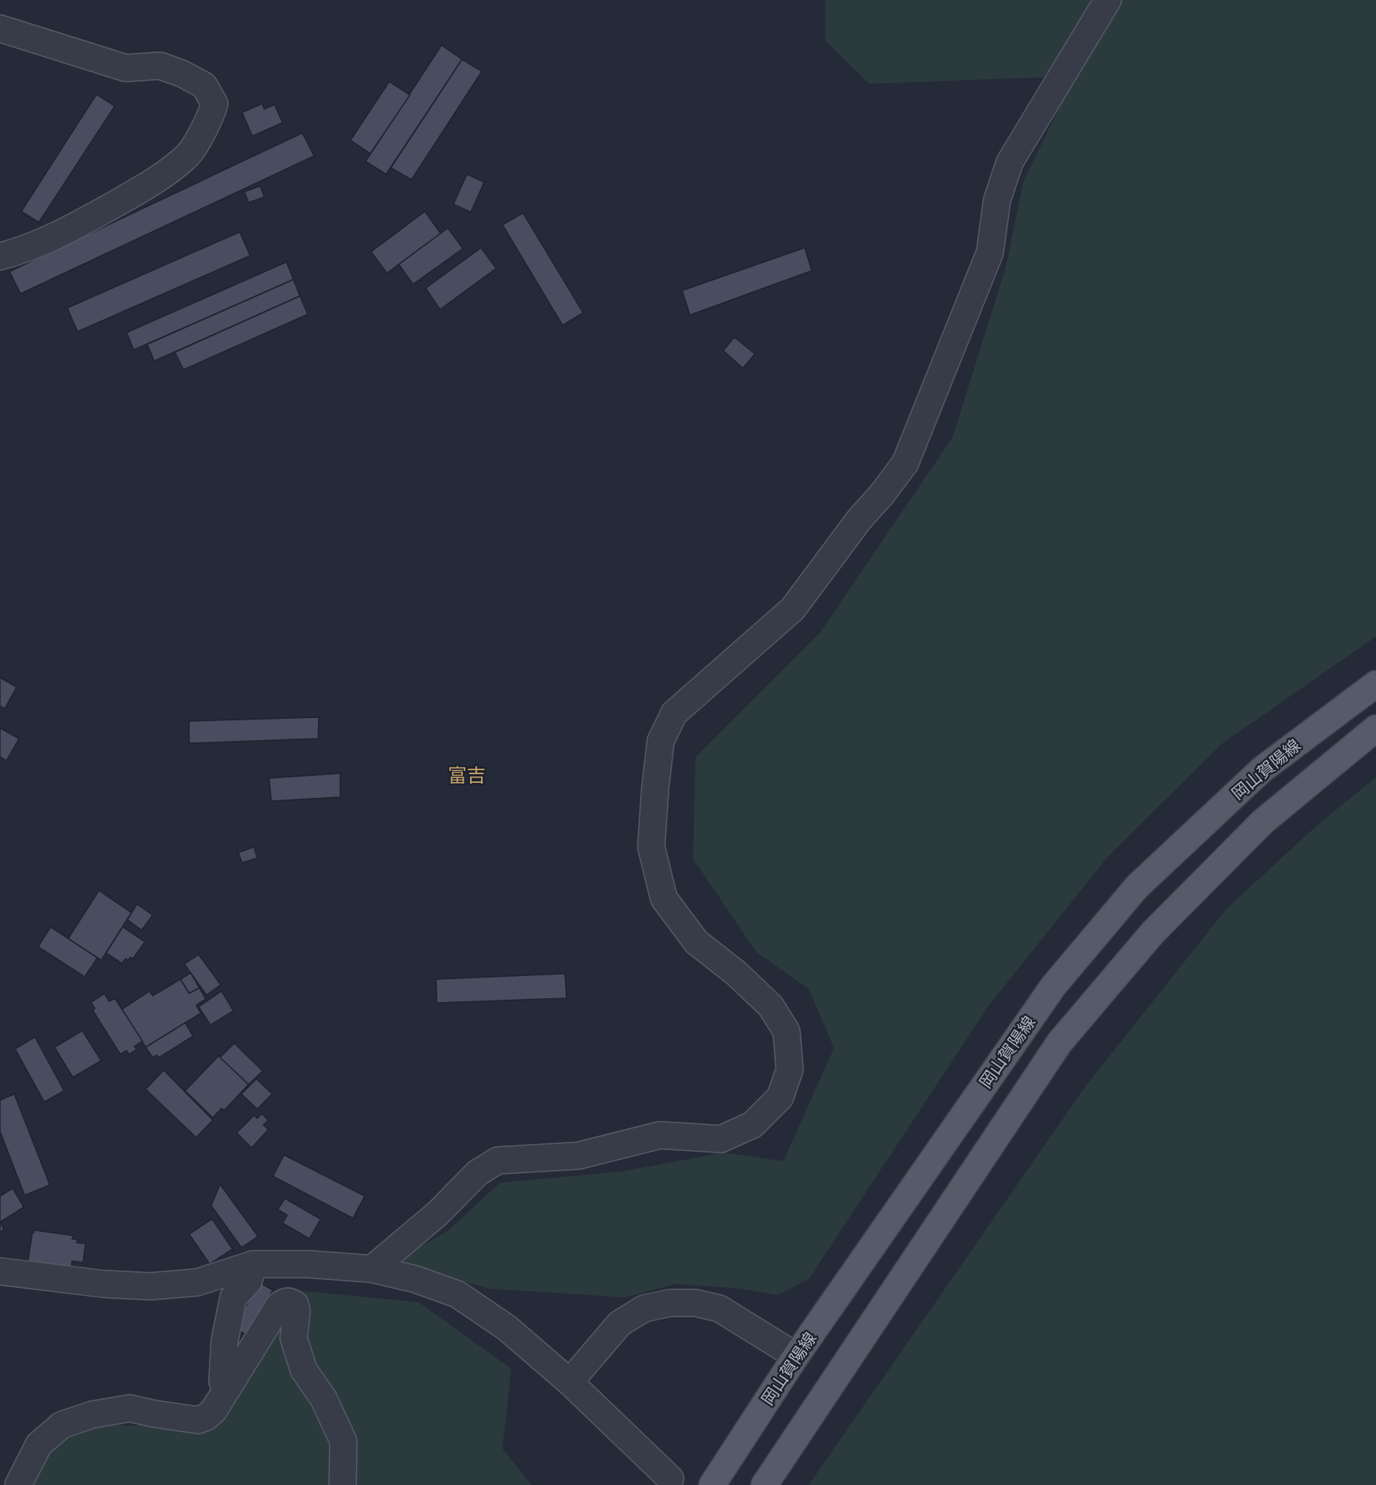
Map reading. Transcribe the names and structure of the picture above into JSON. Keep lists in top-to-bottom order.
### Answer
{
  "streets": {
    "main road": ["岡山賀陽線"]
  },
  "districts": ["富吉"]
}
